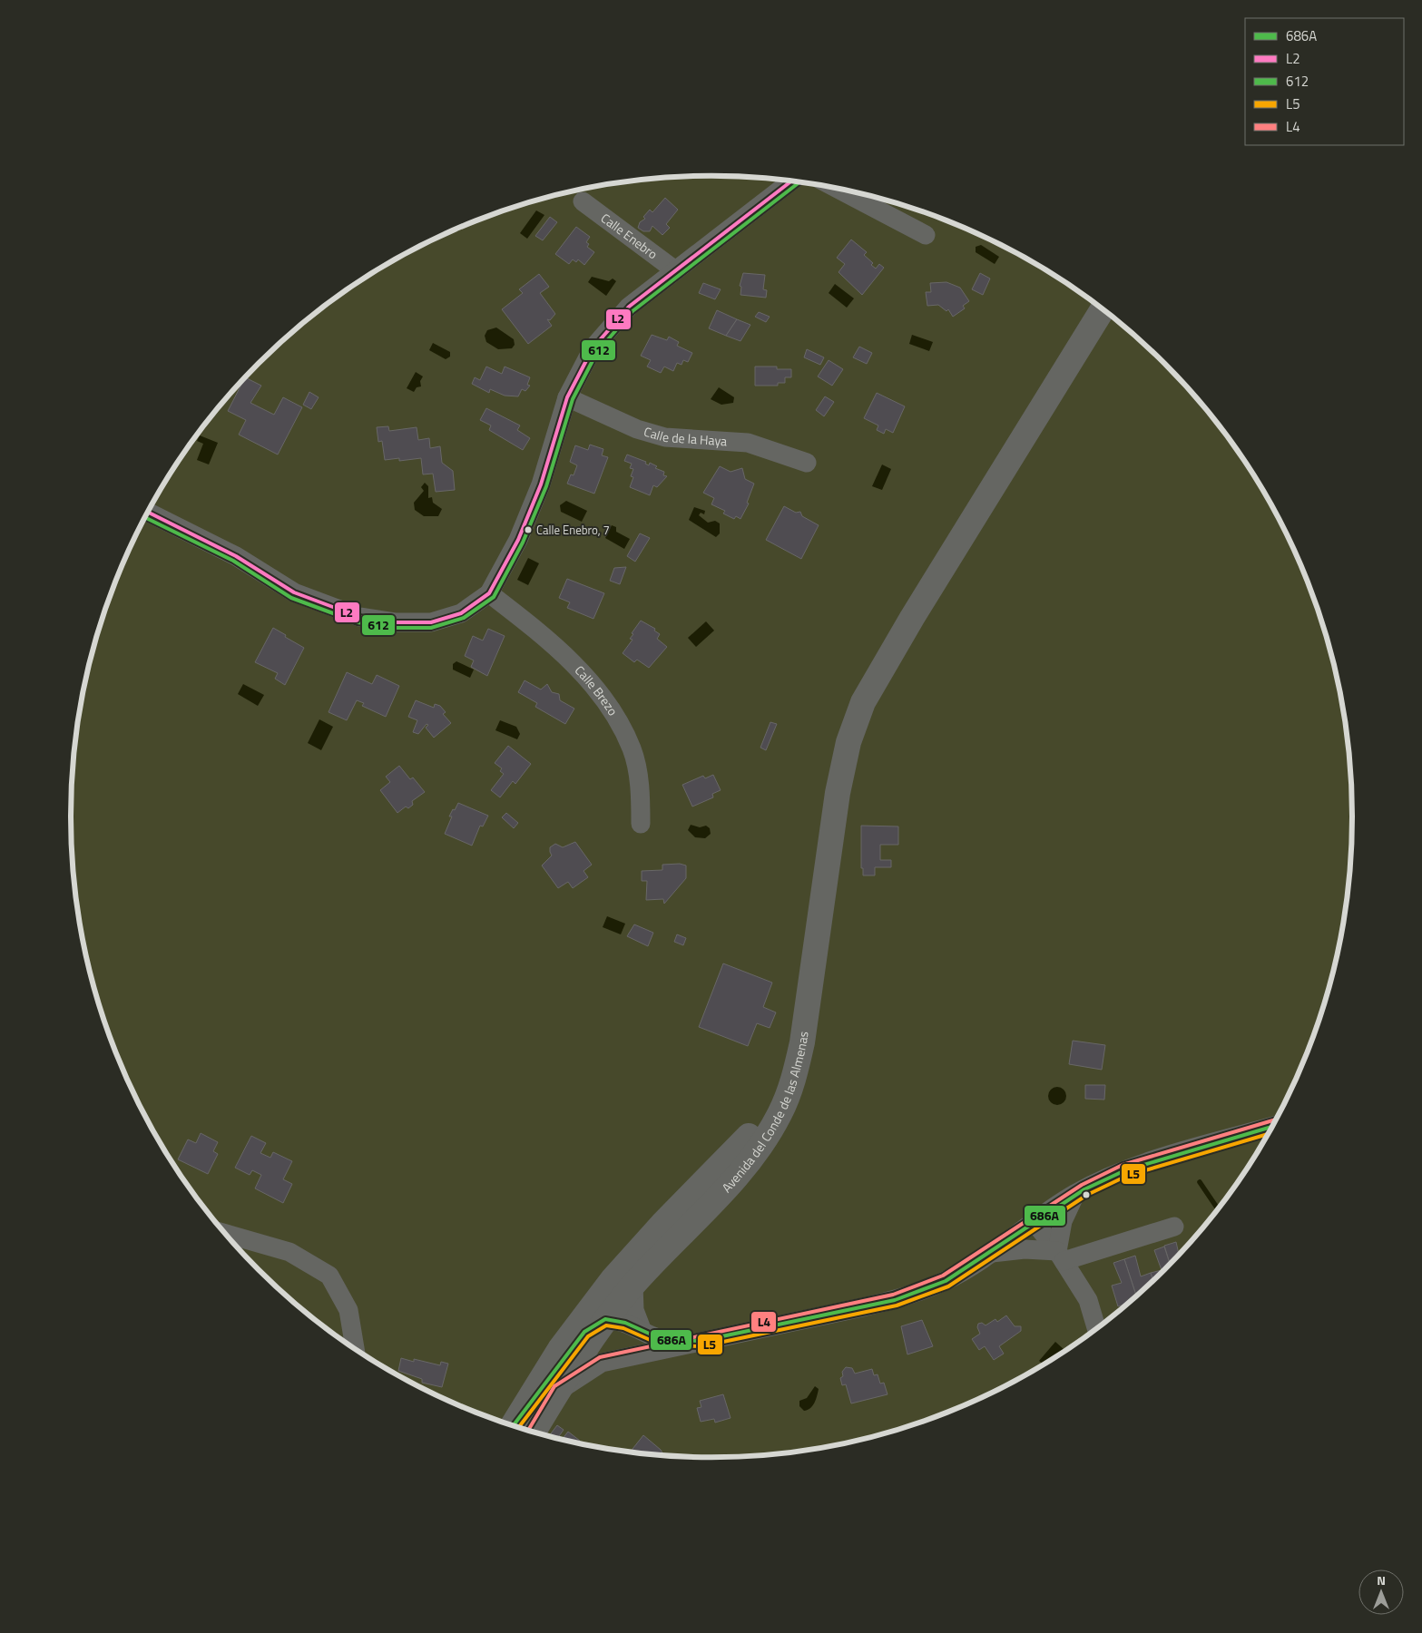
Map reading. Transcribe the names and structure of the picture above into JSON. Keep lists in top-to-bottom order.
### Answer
{
  "streets": {
    "main road": ["Avenida del Conde de las Almenas"],
    "street": ["Calle Enebro", "Calle de la Haya", "Calle Brezo"]
  },
  "places": ["Calle Enebro, 7"],
  "lines": [
    "transit line L2",
    "transit line 612",
    "transit line L4",
    "transit line 686A",
    "transit line L5"
  ],
  "legend": [
    "686A",
    "L2",
    "612",
    "L5",
    "L4"
  ],
  "north": "top"
}
